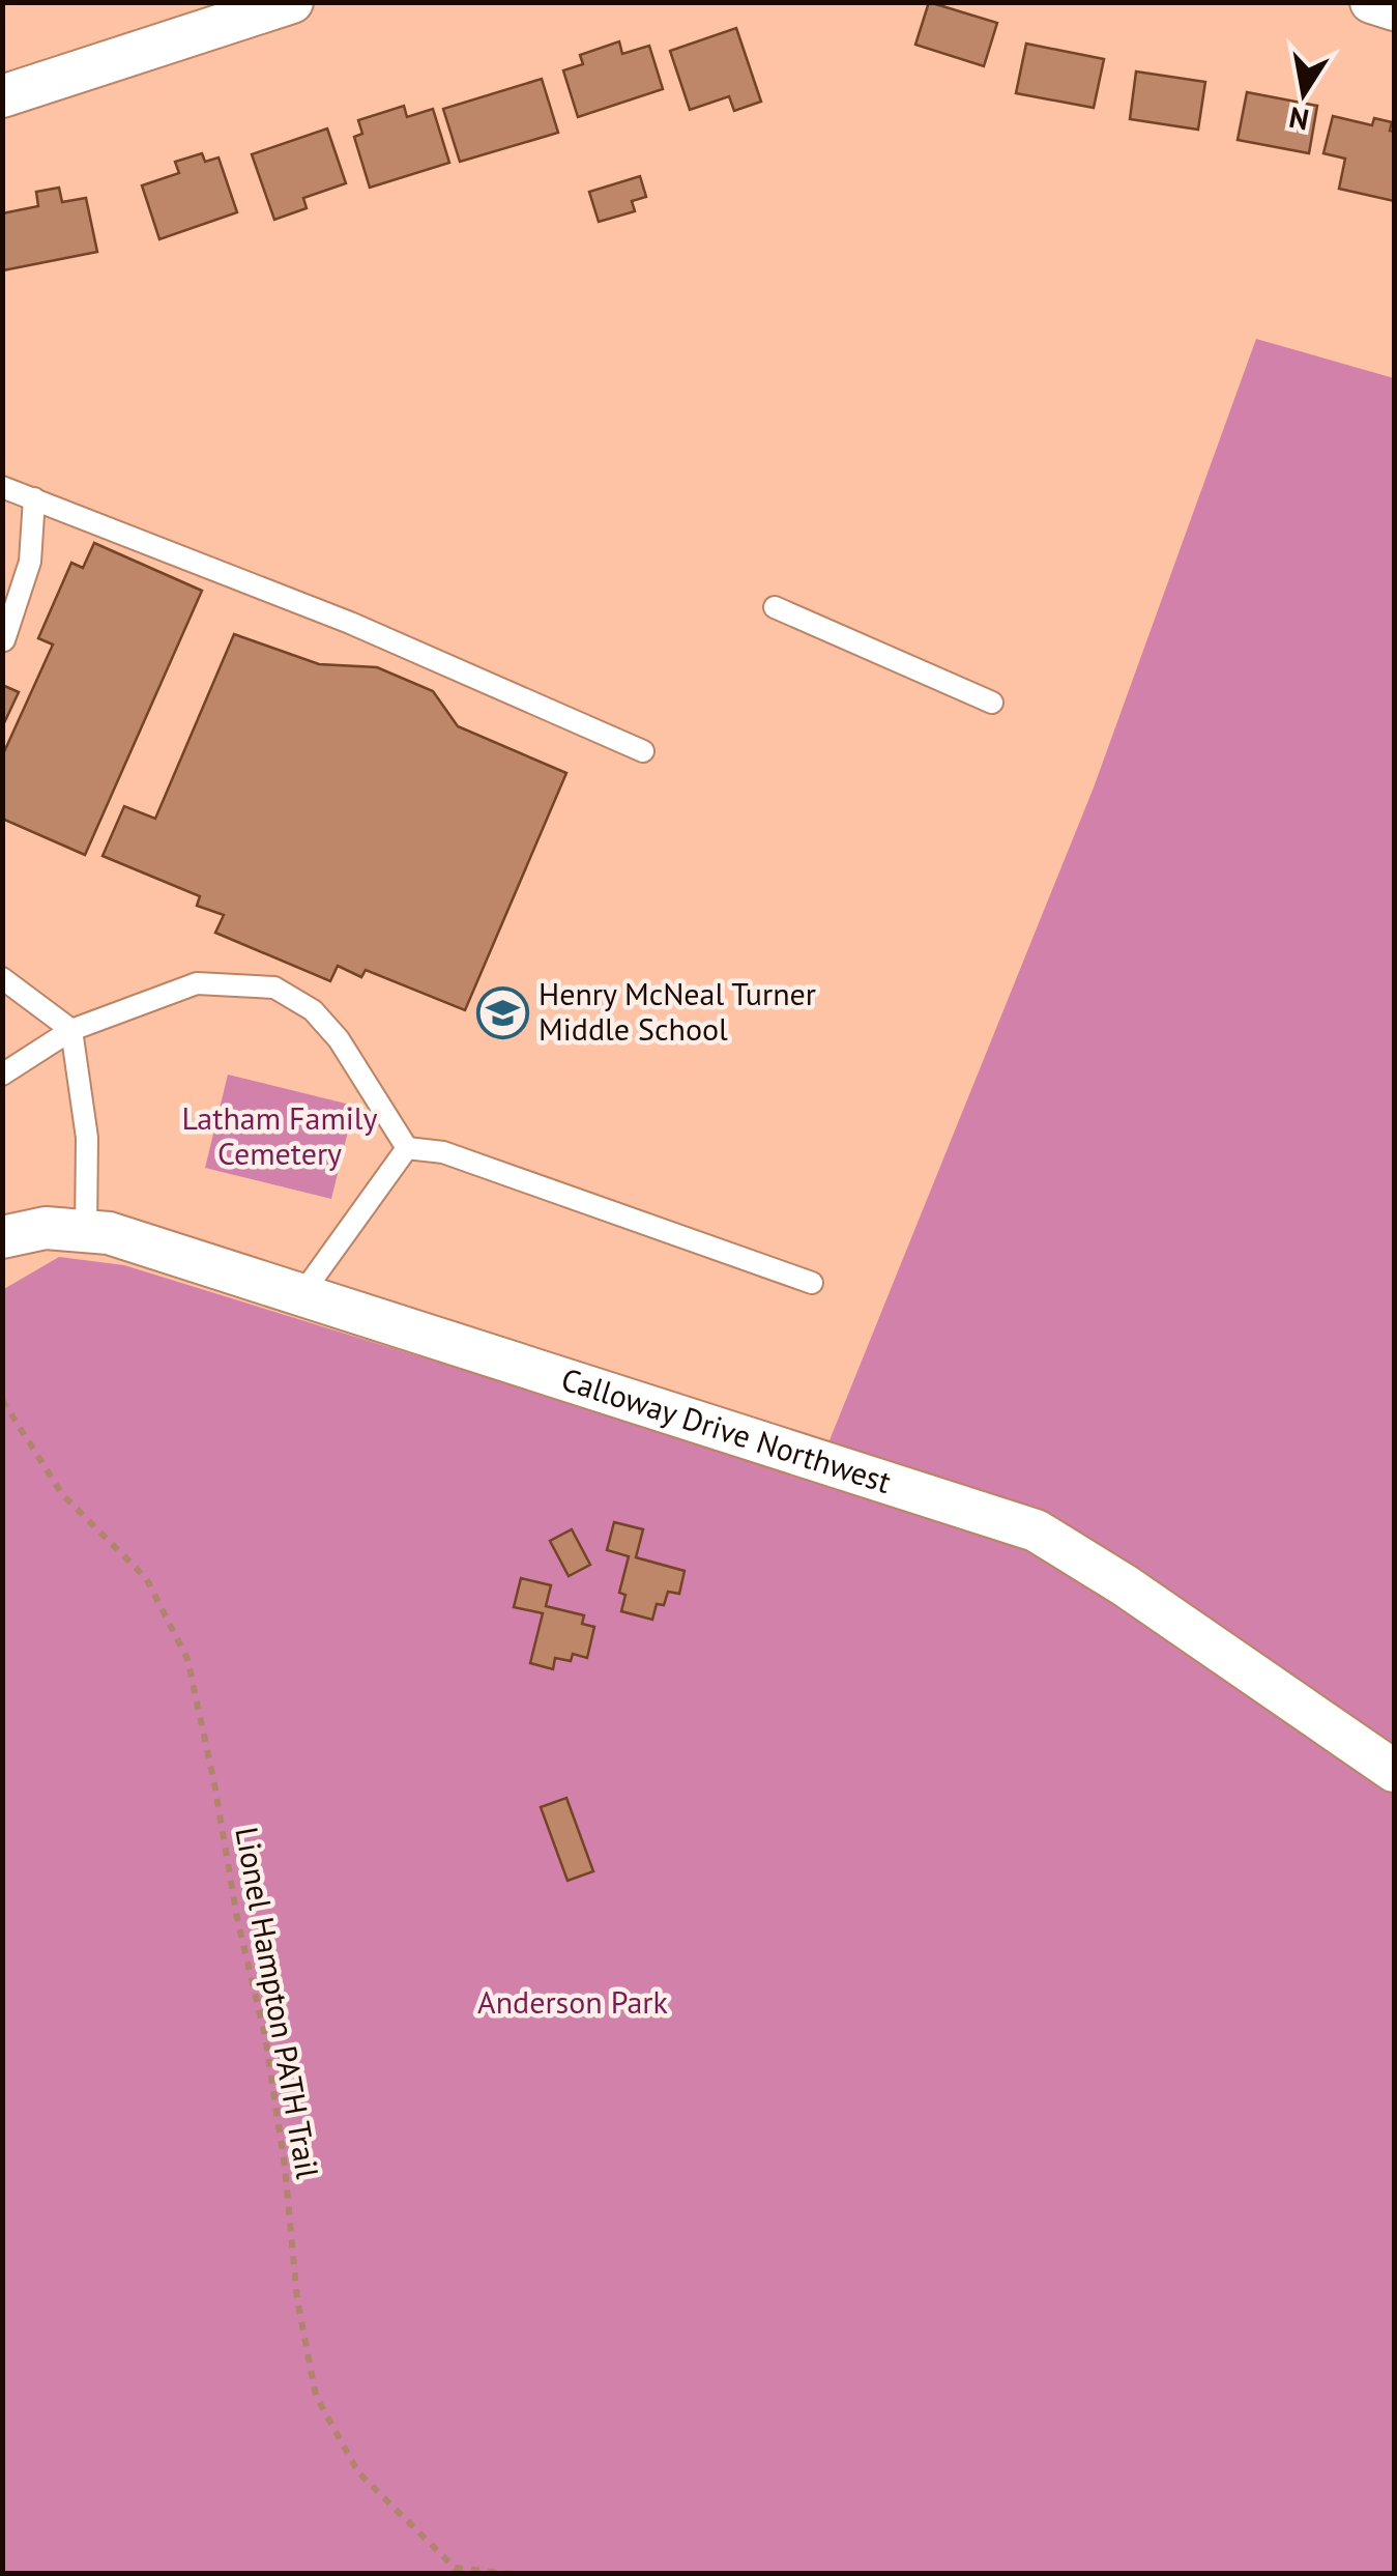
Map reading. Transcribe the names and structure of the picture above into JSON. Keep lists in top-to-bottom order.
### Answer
{
  "streets": {
    "street": ["Calloway Drive Northwest"],
    "path": ["Lionel Hampton PATH Trail"]
  },
  "parks": ["Latham Family Cemetery", "Anderson Park"],
  "places": {
    "school or university": ["Henry McNeal Turner Middle School"]
  },
  "north": "bottom"
}
